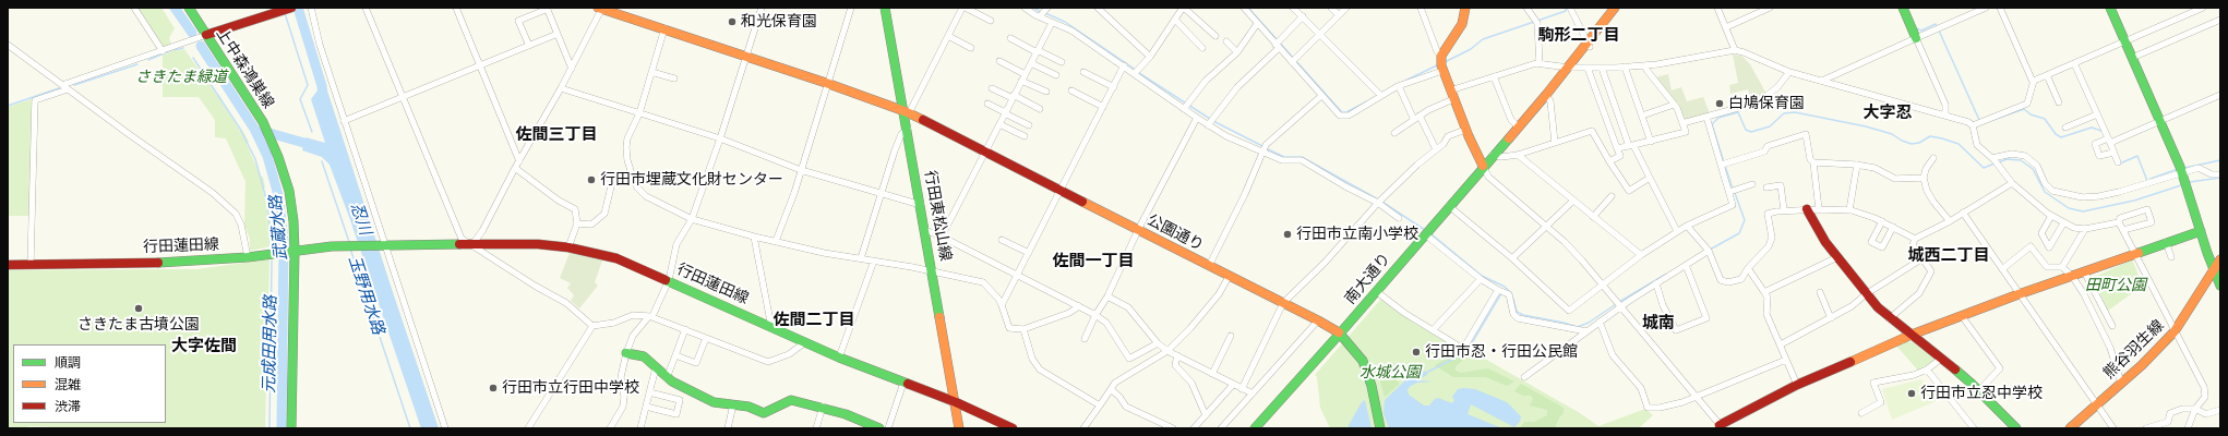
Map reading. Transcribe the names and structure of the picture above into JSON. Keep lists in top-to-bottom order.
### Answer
{
  "streets": {
    "street": [
      "上中森鴻巣線",
      "行田東松山線",
      "公園通り",
      "行田蓮田線",
      "南大通り",
      "熊谷羽生線"
    ]
  },
  "crossings": [
    ["上中森鴻巣線", "行田蓮田線"],
    ["行田東松山線", "公園通り"],
    ["行田東松山線", "行田蓮田線"],
    ["公園通り", "南大通り"]
  ],
  "districts": [
    "駒形二丁目",
    "大字忍",
    "佐間三丁目",
    "城西二丁目",
    "佐間一丁目",
    "佐間二丁目",
    "城南",
    "大字佐間"
  ],
  "water": [
    "忍川",
    "武蔵水路",
    "玉野用水路",
    "元成田用水路"
  ],
  "parks": ["さきたま緑道", "田町公園", "水城公園"],
  "places": [
    "和光保育園",
    "白鳩保育園",
    "行田市埋蔵文化財センター",
    "行田市立南小学校",
    "さきたま古墳公園",
    "行田市忍・行田公民館",
    "行田市立行田中学校",
    "行田市立忍中学校"
  ],
  "legend": ["順調", "混雑", "渋滞"]
}
